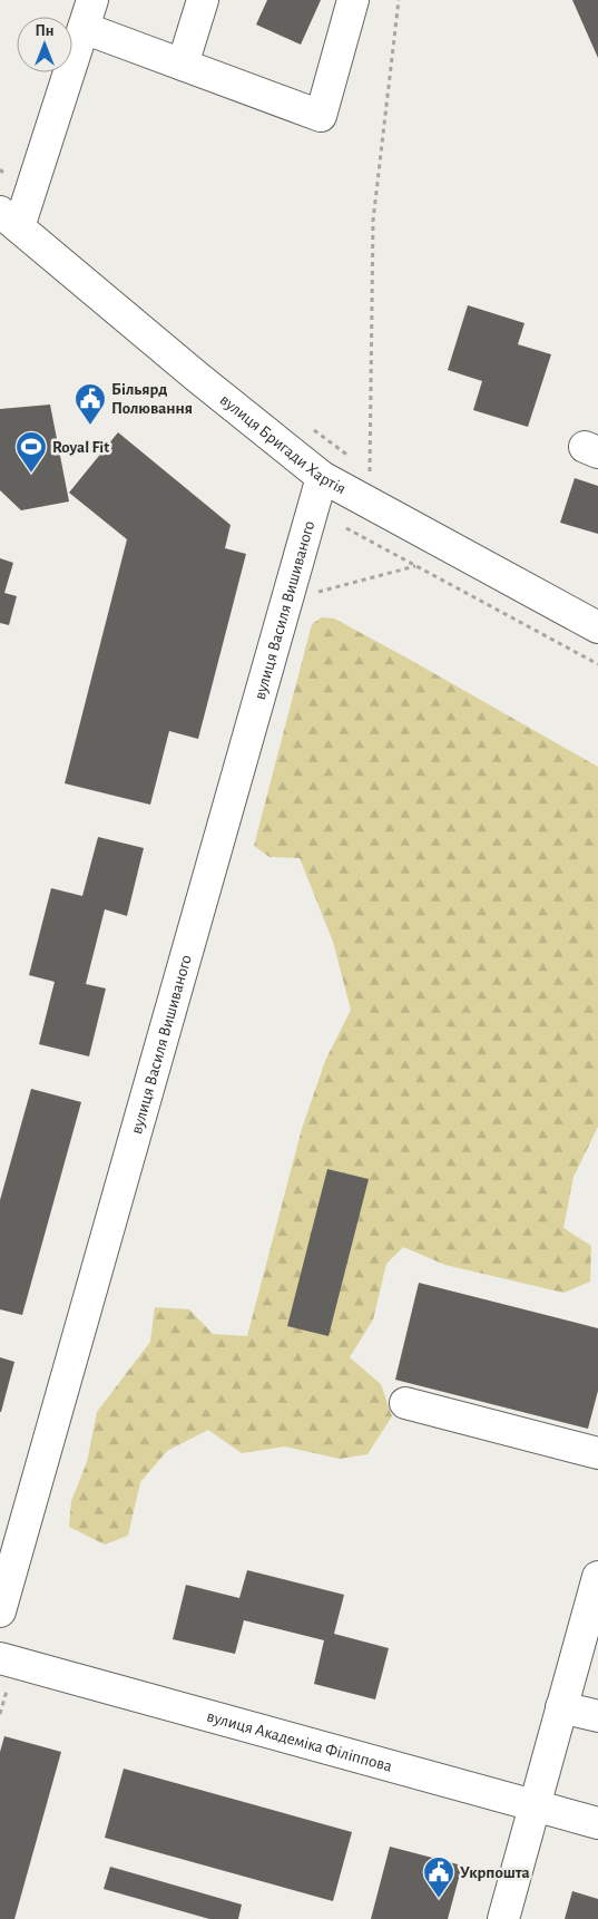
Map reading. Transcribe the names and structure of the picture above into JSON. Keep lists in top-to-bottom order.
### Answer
{
  "streets": {
    "street": ["вулиця Бригади Хартія", "вулиця Василя Вишиваного", "вулиця Академіка Філіппова"]
  },
  "crossings": [
    ["вулиця Бригади Хартія", "вулиця Василя Вишиваного"]
  ],
  "places": {
    "public building": ["Більярд Полювання", "Укрпошта"],
    "sports": ["Royal Fit"]
  },
  "north": "top"
}
